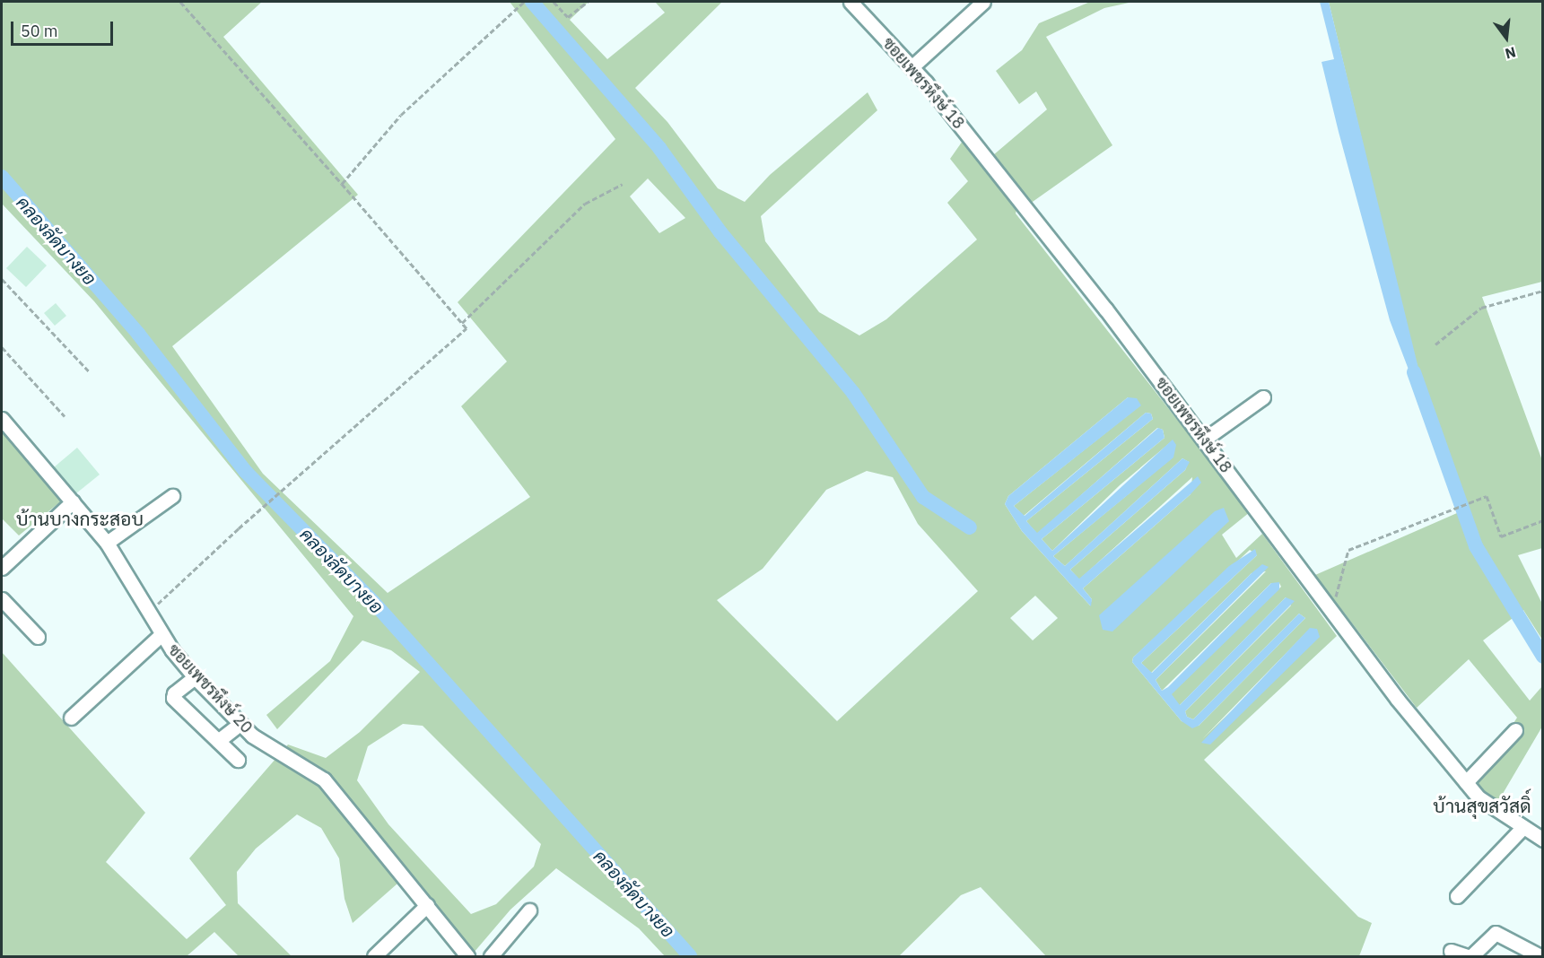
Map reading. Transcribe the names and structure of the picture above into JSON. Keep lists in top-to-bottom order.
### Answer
{
  "streets": {
    "street": ["ซอยเพชรหึงษ์ 18", "ซอยเพชรหึงษ์ 20"]
  },
  "districts": ["บ้านบางกระสอบ", "บ้านสุขสวัสดิ์"],
  "water": ["คลองลัดบางยอ"],
  "scale_bar": "50 m",
  "north": "bottom"
}
